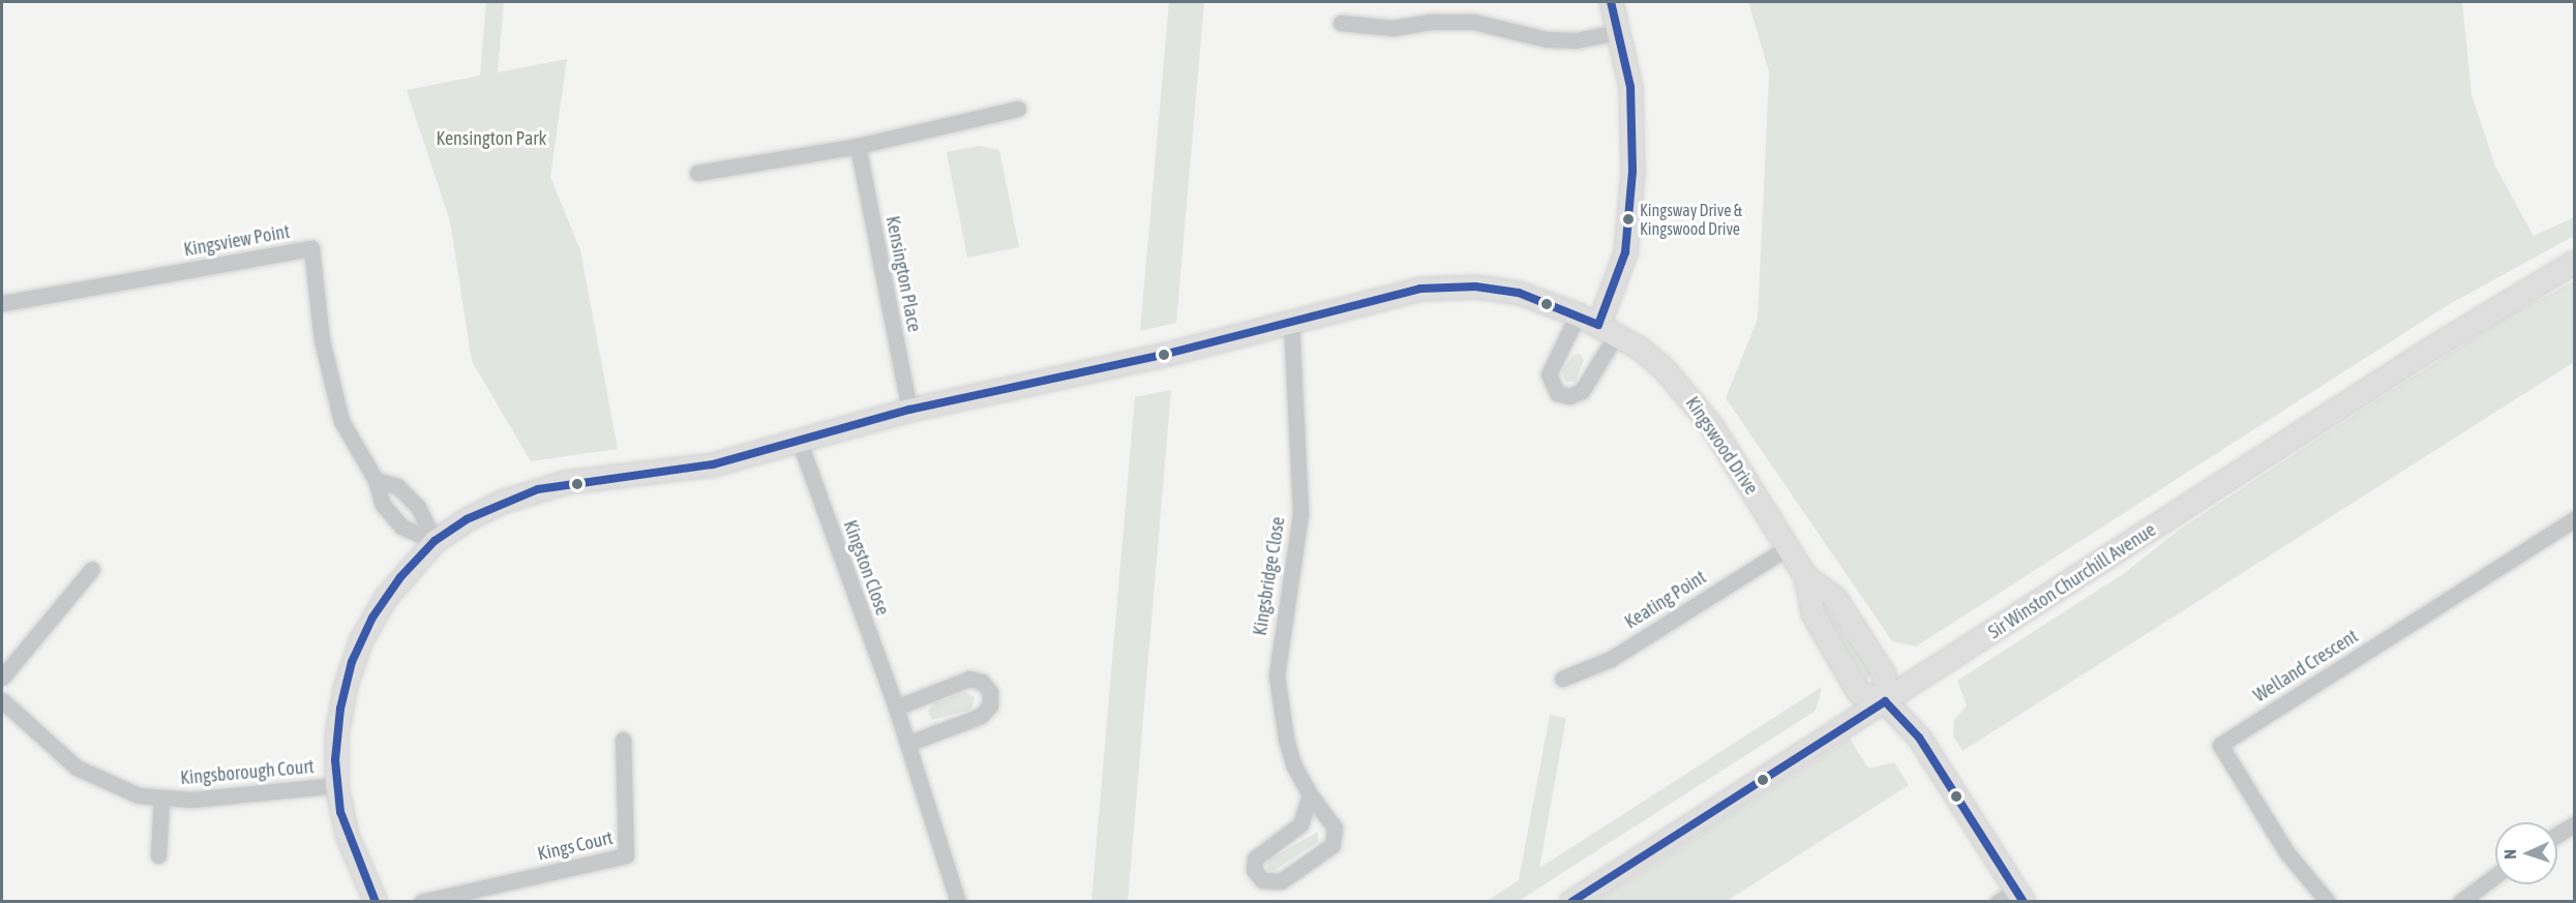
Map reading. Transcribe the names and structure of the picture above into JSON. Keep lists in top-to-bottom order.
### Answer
{
  "streets": {
    "street": [
      "Kingsview Point",
      "Kensington Place",
      "Kingswood Drive",
      "Kingston Close",
      "Kingsbridge Close",
      "Sir Winston Churchill Avenue",
      "Keating Point",
      "Welland Crescent",
      "Kingsborough Court",
      "Kings Court"
    ]
  },
  "crossings": [
    ["Kingsview Point", "Kingswood Drive"],
    ["Kensington Place", "Kingswood Drive"],
    ["Kingswood Drive", "Kingston Close"],
    ["Kingswood Drive", "Kingsbridge Close"],
    ["Kingswood Drive", "Sir Winston Churchill Avenue"],
    ["Kingswood Drive", "Keating Point"],
    ["Kingswood Drive", "Kingsborough Court"]
  ],
  "parks": ["Kensington Park"],
  "places": ["Kingsway Drive & Kingswood Drive"],
  "north": "left"
}
